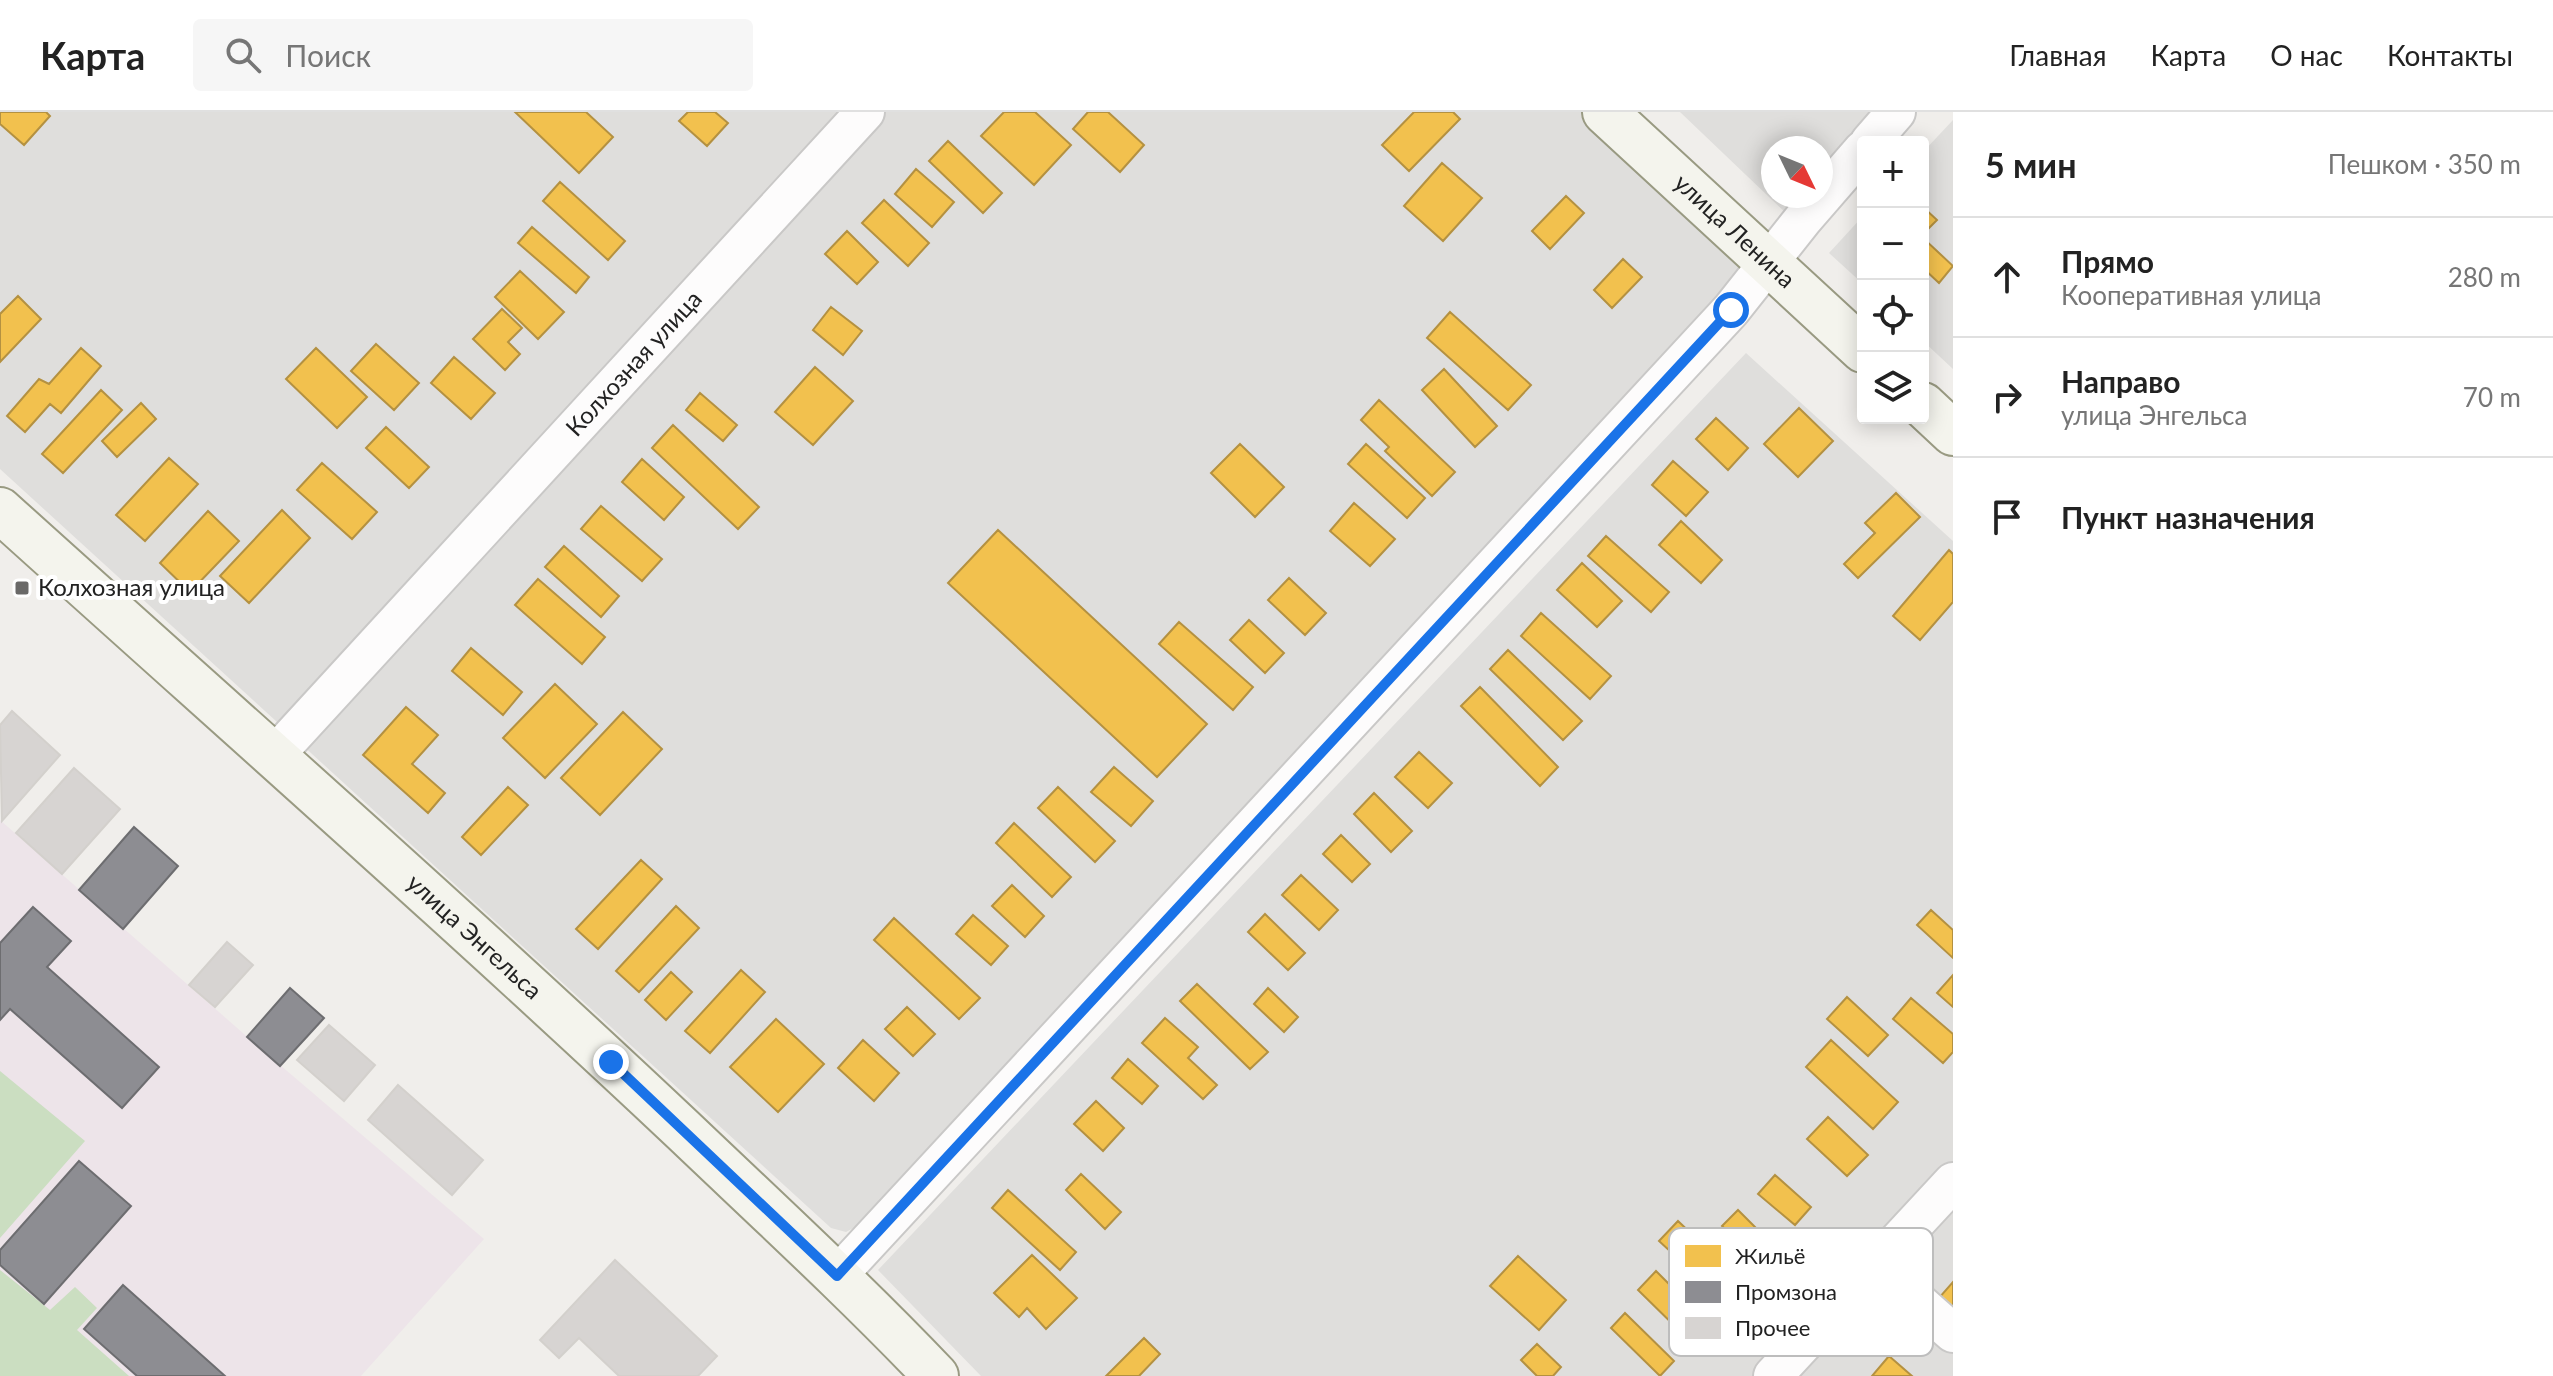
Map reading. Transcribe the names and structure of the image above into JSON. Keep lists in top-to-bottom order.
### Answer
{
  "streets": {
    "main road": ["улица Ленина", "улица Энгельса"],
    "street": ["Колхозная улица"]
  },
  "crossings": [
    ["Колхозная улица", "улица Энгельса"]
  ],
  "places": {
    "transit": ["Колхозная улица"]
  },
  "legend": ["Жильё", "Промзона", "Прочее"],
  "north": "bottom right",
  "page": {
    "header": "Карта",
    "search": "Поиск",
    "nav": [
      "Главная",
      "Карта",
      "О нас",
      "Контакты"
    ],
    "heading": ["5 мин", "Пешком · 350 m"],
    "map_buttons": ["+", "−"],
    "list": [
      ["Прямо", "Кооперативная улица", "280 m"],
      ["Направо", "улица Энгельса", "70 m"],
      "Пункт назначения"
    ]
  }
}
